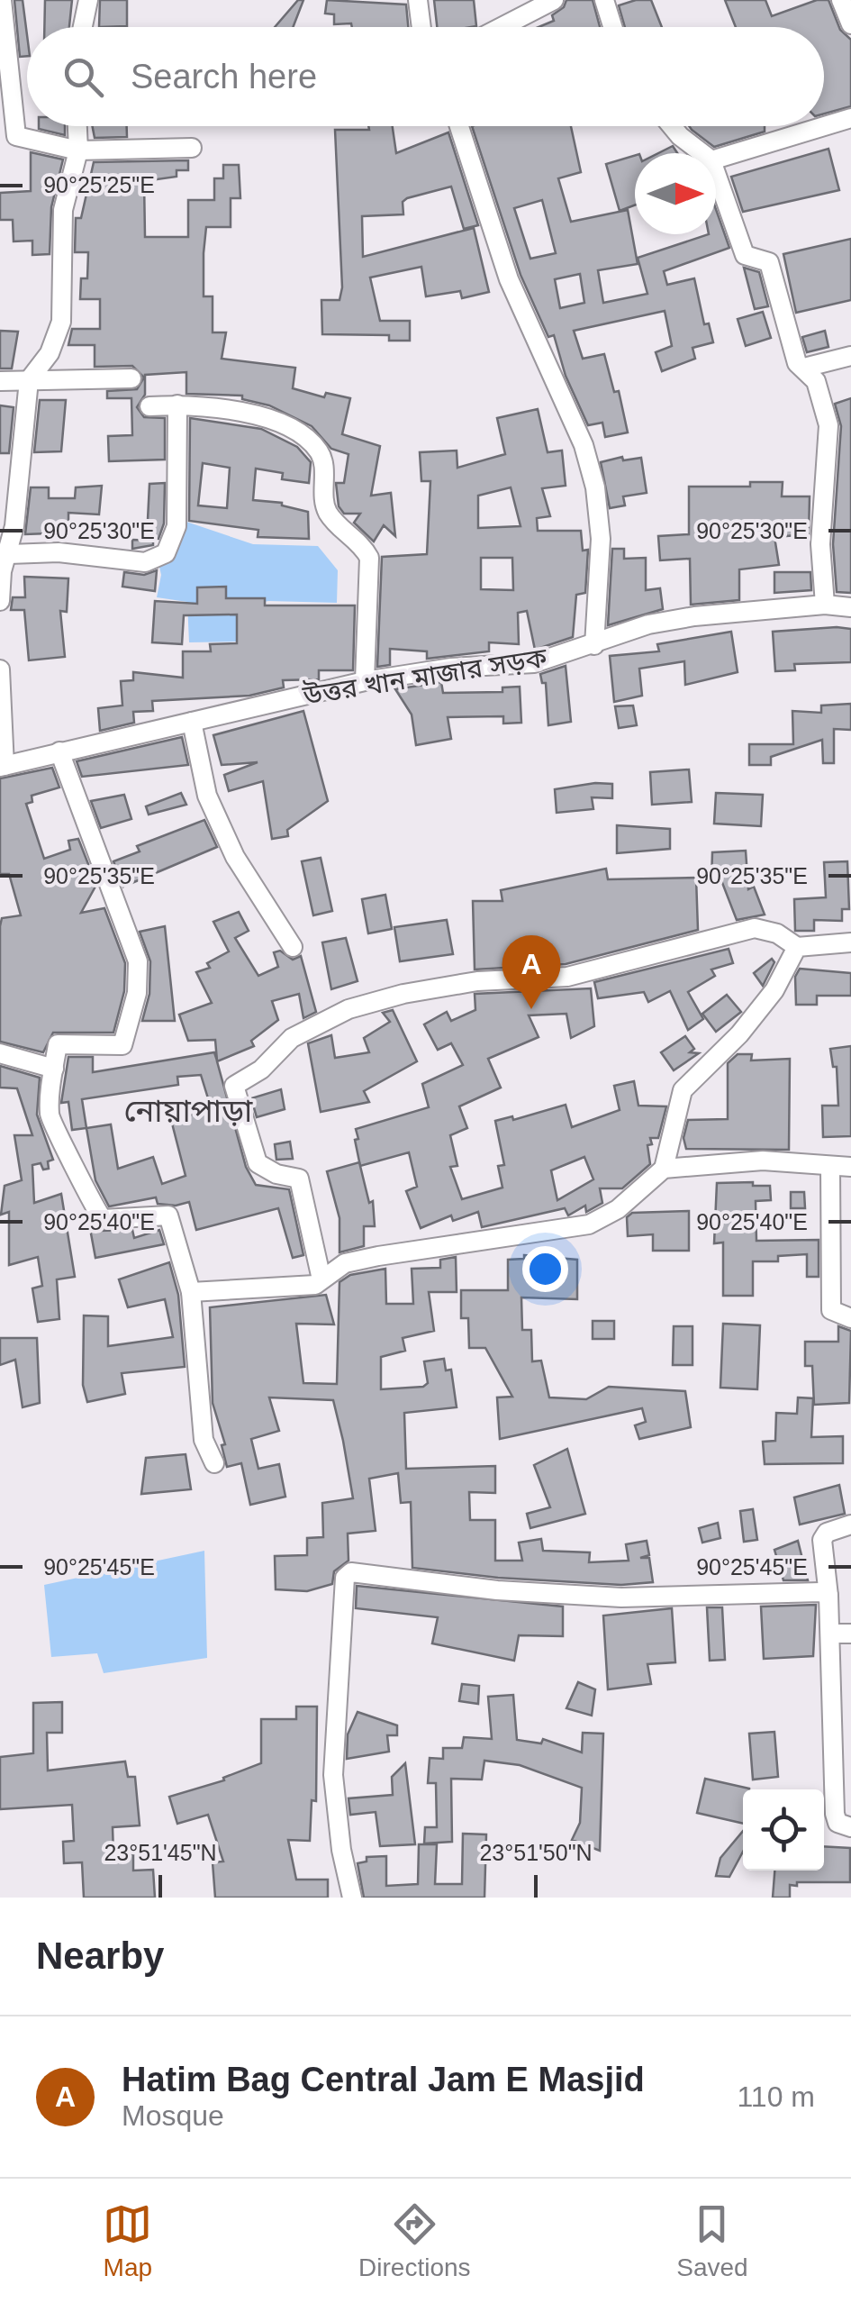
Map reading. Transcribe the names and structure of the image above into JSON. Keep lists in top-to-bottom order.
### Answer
{
  "streets": {
    "street": ["উত্তর খান মাজার সড়ক"]
  },
  "districts": ["নোয়াপাড়া"],
  "north": "right",
  "page": {
    "search": "Search here",
    "pins": "A",
    "heading": "Nearby",
    "list": [
      {
        "mark": "A",
        "name": "Hatim Bag Central Jam E Masjid",
        "note": "Mosque",
        "value": "110 m"
      }
    ],
    "nav": ["Map", "Directions", "Saved"]
  },
  "coordinates": [
    "90°25'25\"E",
    "90°25'30\"E",
    "90°25'35\"E",
    "90°25'40\"E",
    "90°25'45\"E",
    "23°51'45\"N",
    "23°51'50\"N"
  ]
}
